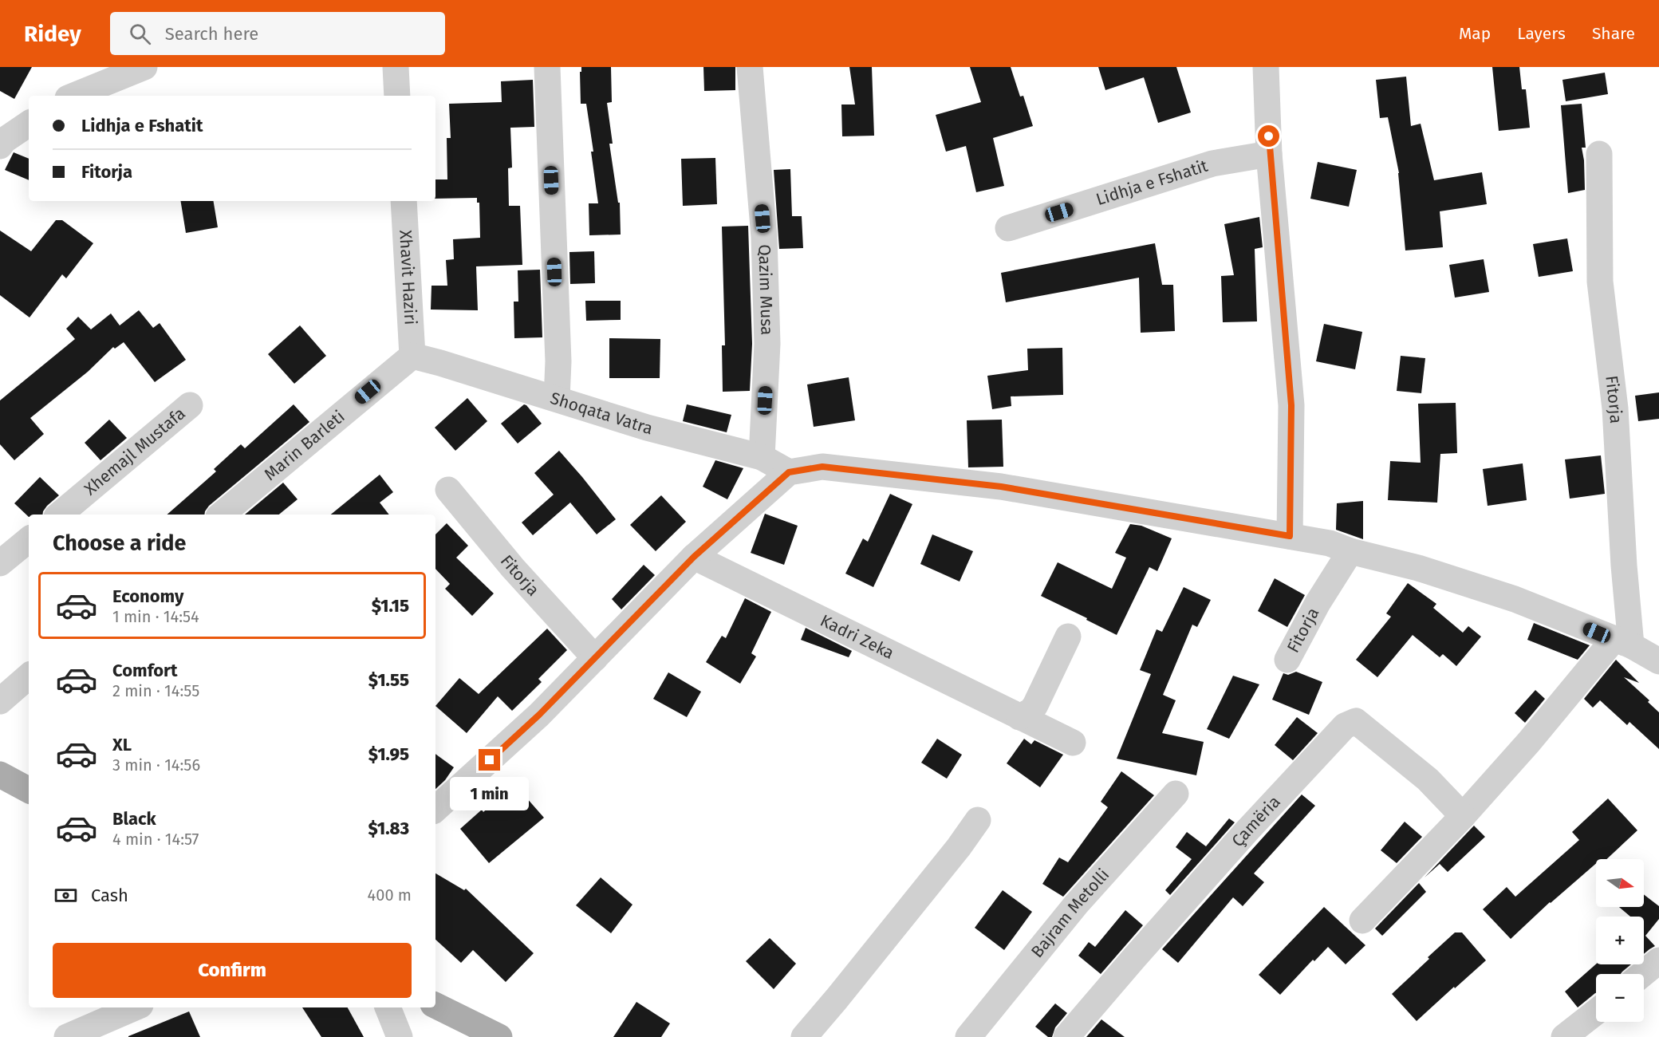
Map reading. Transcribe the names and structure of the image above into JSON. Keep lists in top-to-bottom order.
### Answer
{
  "streets": {
    "street": [
      "Lidhja e Fshatit",
      "Xhavit Haziri",
      "Qazim Musa",
      "Fitorja",
      "Shoqata Vatra",
      "Marin Barleti",
      "Xhemajl Mustafa",
      "Kadri Zeka",
      "Çamëria",
      "Bajram Metolli"
    ]
  },
  "crossings": [
    ["Xhavit Haziri", "Shoqata Vatra"],
    ["Xhavit Haziri", "Marin Barleti"],
    ["Qazim Musa", "Shoqata Vatra"],
    ["Shoqata Vatra", "Marin Barleti"]
  ],
  "north": "right",
  "page": {
    "header": "Ridey",
    "search": "Search here",
    "nav": ["Map", "Layers", "Share"],
    "banner": ["Lidhja e Fshatit", "Fitorja"],
    "heading": "Choose a ride",
    "list": [
      {
        "name": "Economy",
        "note": "1 min · 14:54",
        "value": "$1.15"
      },
      {
        "name": "Comfort",
        "note": "2 min · 14:55",
        "value": "$1.55"
      },
      {
        "name": "XL",
        "note": "3 min · 14:56",
        "value": "$1.95"
      },
      {
        "name": "Black",
        "note": "4 min · 14:57",
        "value": "$1.83"
      }
    ],
    "bubble": "1 min",
    "map_buttons": ["+", "−"],
    "pay": ["Cash", "400 m"],
    "buttons": "Confirm"
  }
}
